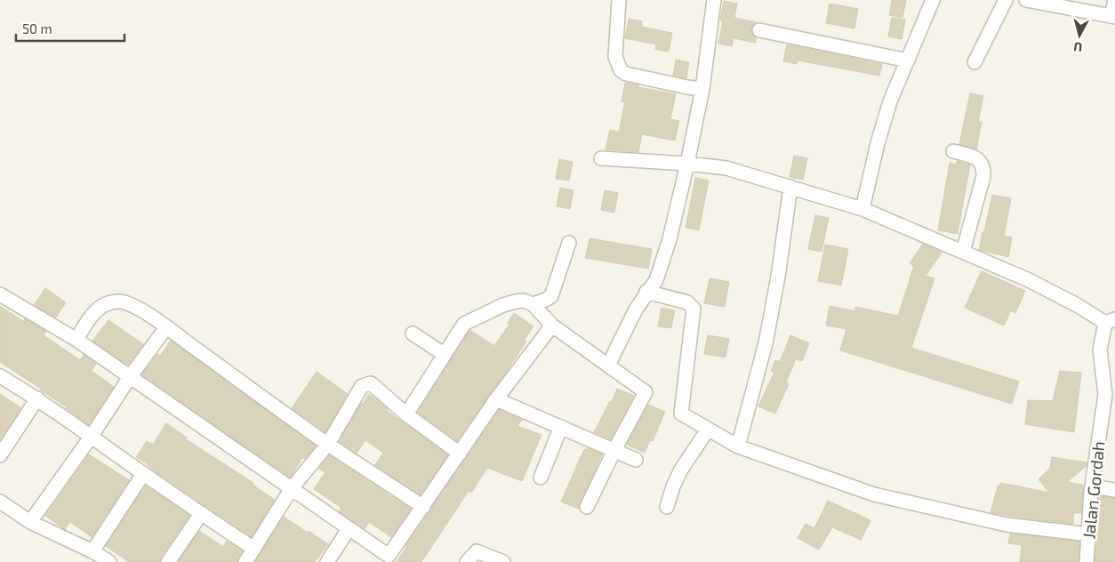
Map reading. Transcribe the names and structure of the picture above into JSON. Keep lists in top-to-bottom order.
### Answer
{
  "streets": {
    "street": ["Jalan Gordah"]
  },
  "scale_bar": "50 m",
  "north": "bottom"
}
